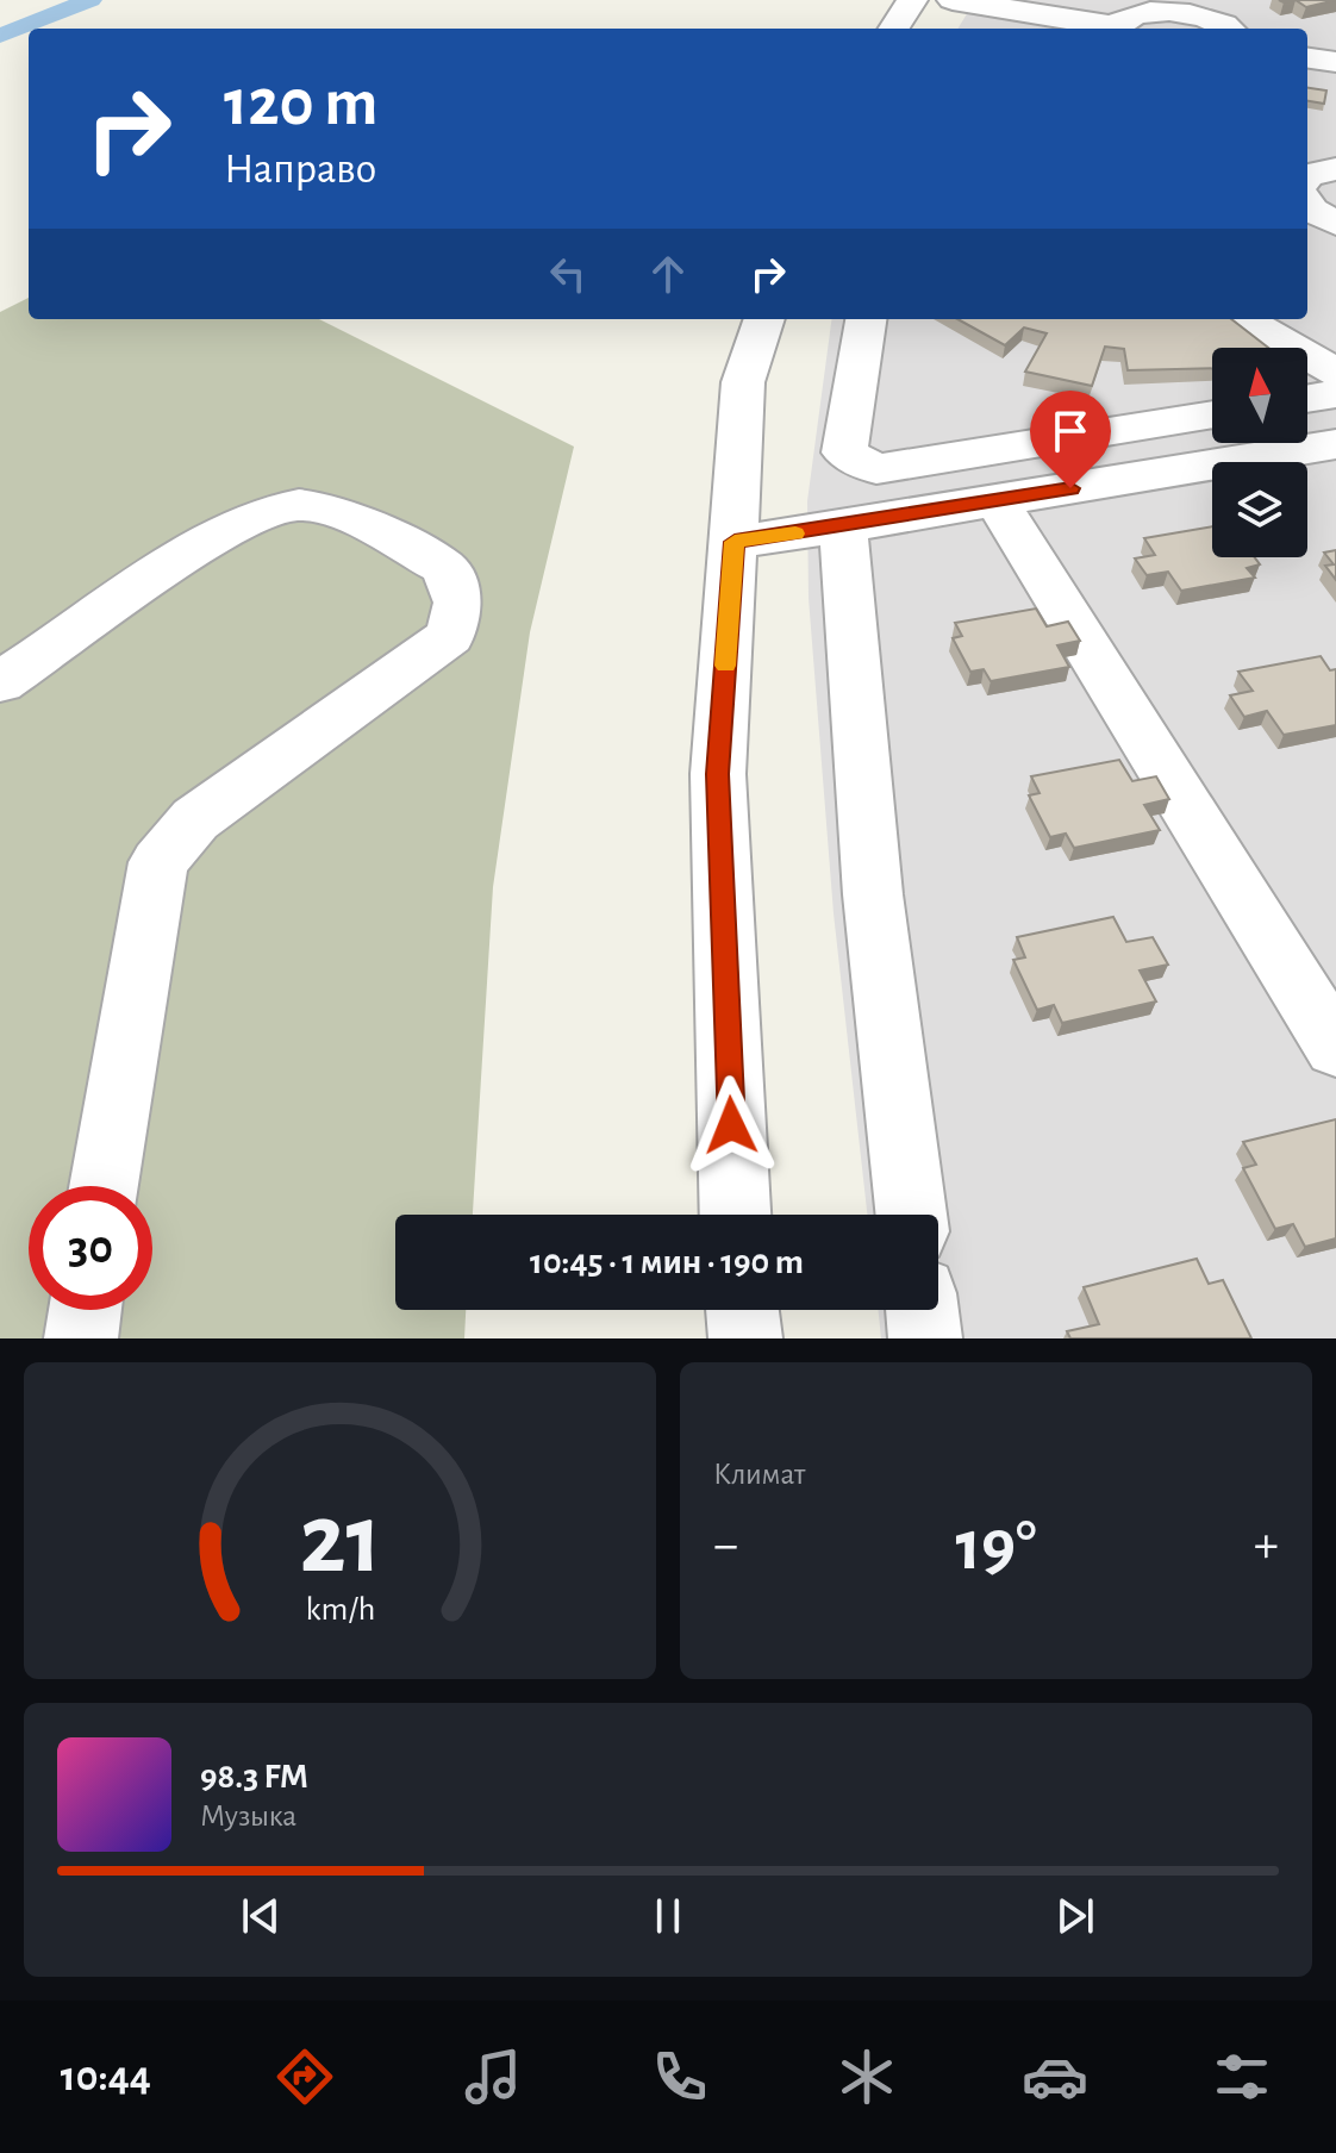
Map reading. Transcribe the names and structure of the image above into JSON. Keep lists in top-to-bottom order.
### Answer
{
  "north": "top",
  "page": {
    "turn": ["120 m", "Направо"],
    "limit": "30",
    "trip": "10:45 · 1 мин · 190 m",
    "tile": "Климат",
    "heat": ["−", "19°", "+"],
    "song": ["98.3 FM", "Музыка"],
    "tabs": "10:44",
    "gauge": ["21", "km/h"]
  }
}
